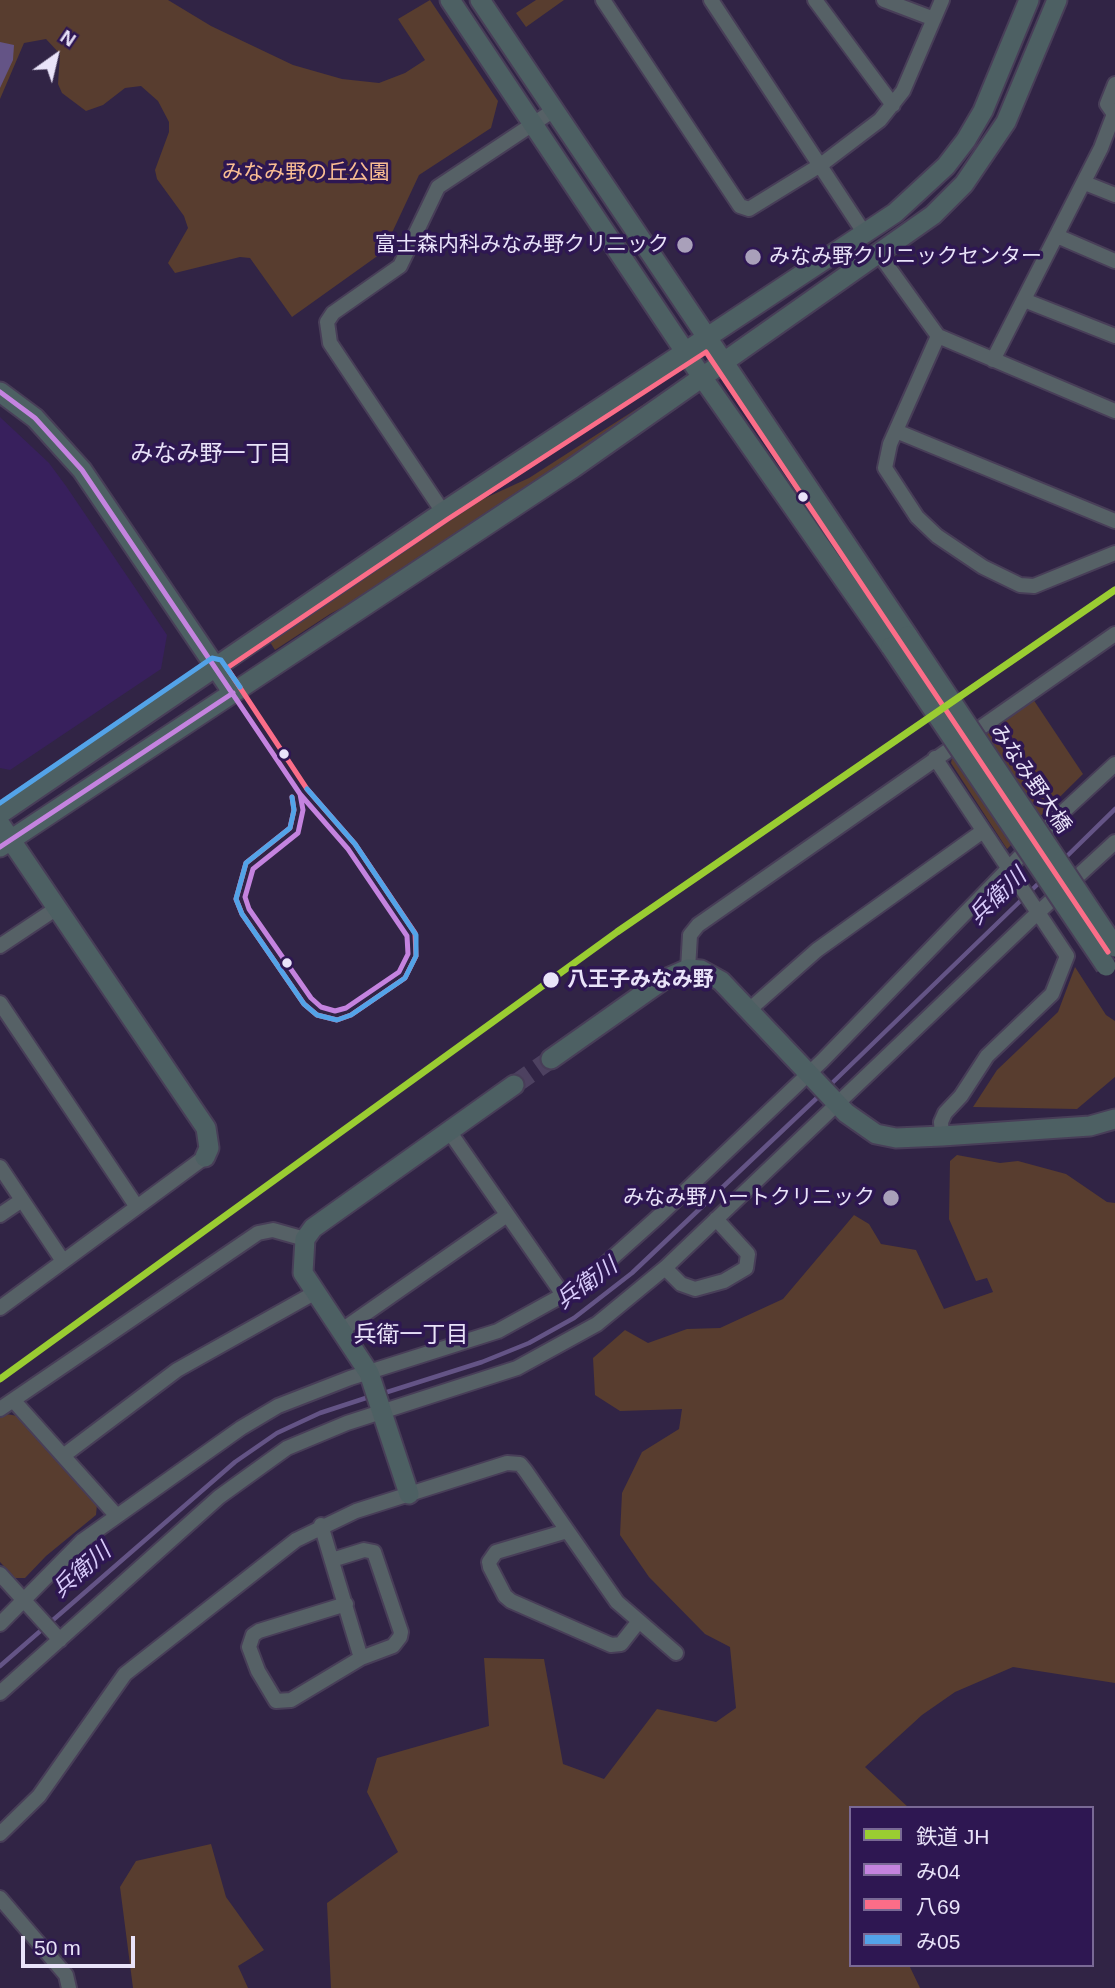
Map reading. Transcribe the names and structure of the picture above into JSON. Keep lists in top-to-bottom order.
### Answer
{
  "streets": {
    "street": ["みなみ野大橋"]
  },
  "districts": ["みなみ野一丁目", "兵衛一丁目"],
  "water": ["兵衛川"],
  "parks": ["みなみ野の丘公園"],
  "places": [
    "富士森内科みなみ野クリニック",
    "みなみ野クリニックセンター",
    "八王子みなみ野",
    "みなみ野ハートクリニック"
  ],
  "lines": [
    "transit line 八69",
    "transit line み04",
    "rail line JH",
    "transit line み05"
  ],
  "legend": [
    "鉄道 JH",
    "み04",
    "八69",
    "み05"
  ],
  "scale_bar": "50 m",
  "north": "top right"
}
